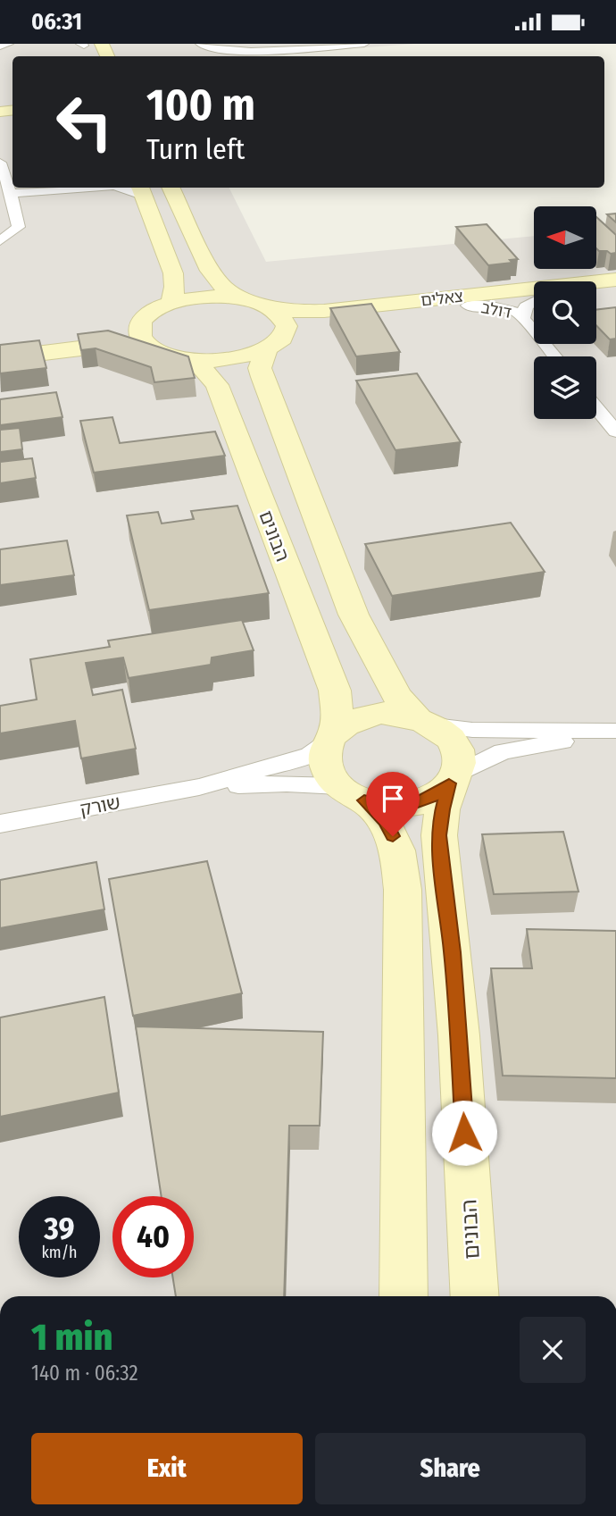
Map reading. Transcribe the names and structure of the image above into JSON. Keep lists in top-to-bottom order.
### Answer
{
  "streets": {
    "street": [
      "צאלים",
      "דולב",
      "הבונים",
      "שורק"
    ]
  },
  "crossings": [
    ["צאלים", "דולב"],
    ["צאלים", "הבונים"],
    ["הבונים", "שורק"]
  ],
  "north": "left",
  "page": {
    "status": "06:31",
    "turn": ["100 m", "Turn left"],
    "speed": "39 km/h",
    "limit": "40",
    "heading": ["1 min", "140 m · 06:32"],
    "buttons": ["Exit", "Share"]
  }
}
